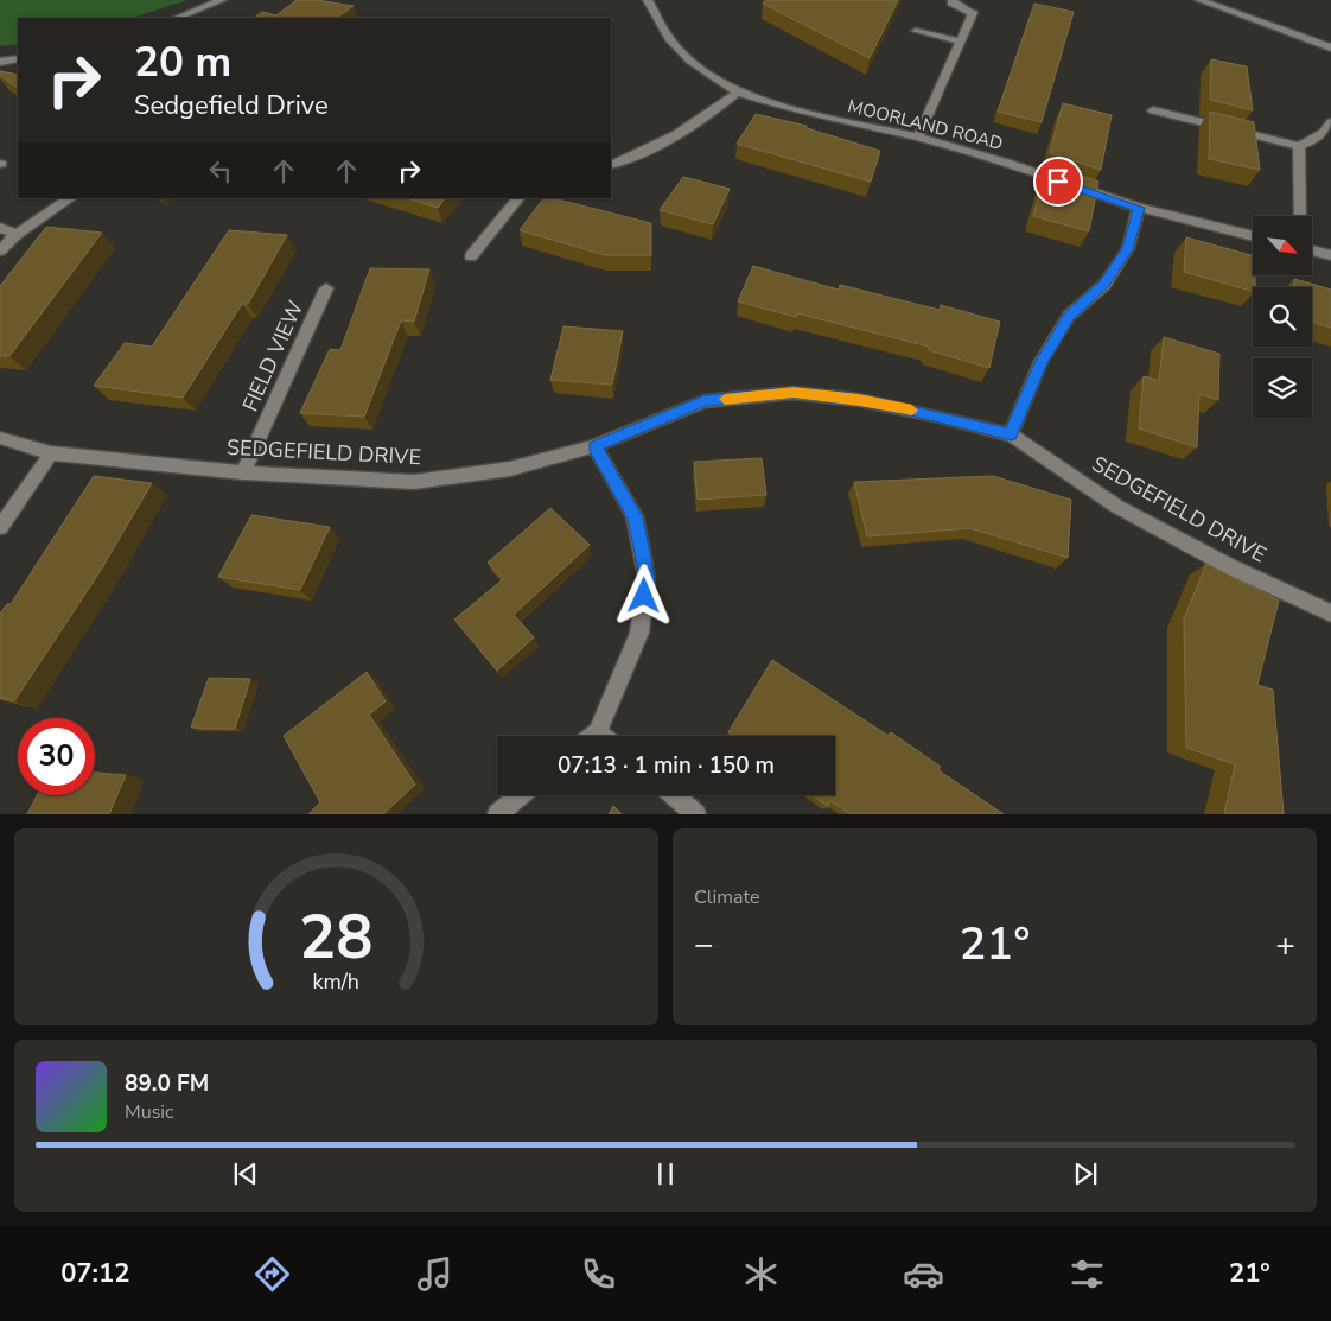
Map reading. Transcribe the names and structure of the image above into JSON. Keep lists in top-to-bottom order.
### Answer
{
  "streets": {
    "street": ["MOORLAND ROAD", "FIELD VIEW", "SEDGEFIELD DRIVE"]
  },
  "crossings": [
    ["FIELD VIEW", "SEDGEFIELD DRIVE"]
  ],
  "north": "bottom right",
  "page": {
    "turn": ["20 m", "Sedgefield Drive"],
    "limit": "30",
    "trip": "07:13 · 1 min · 150 m",
    "tile": "Climate",
    "heat": ["−", "21°", "+"],
    "song": ["89.0 FM", "Music"],
    "tabs": ["07:12", "21°"],
    "gauge": ["28", "km/h"]
  }
}
